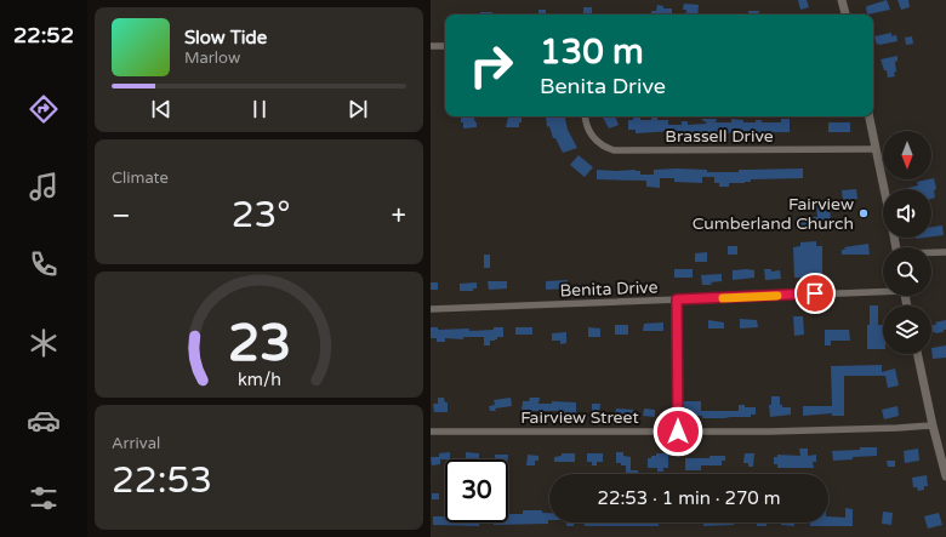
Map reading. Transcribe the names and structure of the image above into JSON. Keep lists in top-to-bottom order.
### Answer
{
  "streets": {
    "street": ["Brassell Drive", "Benita Drive", "Fairview Street"]
  },
  "places": ["Fairview Cumberland Church"],
  "north": "bottom",
  "page": {
    "tabs": "22:52",
    "turn": ["130 m", "Benita Drive"],
    "song": ["Slow Tide", "Marlow"],
    "tile": [
      "Climate",
      ["Arrival", "22:53"]
    ],
    "heat": ["−", "23°", "+"],
    "limit": "30",
    "trip": "22:53 · 1 min · 270 m",
    "gauge": ["23", "km/h"]
  }
}
